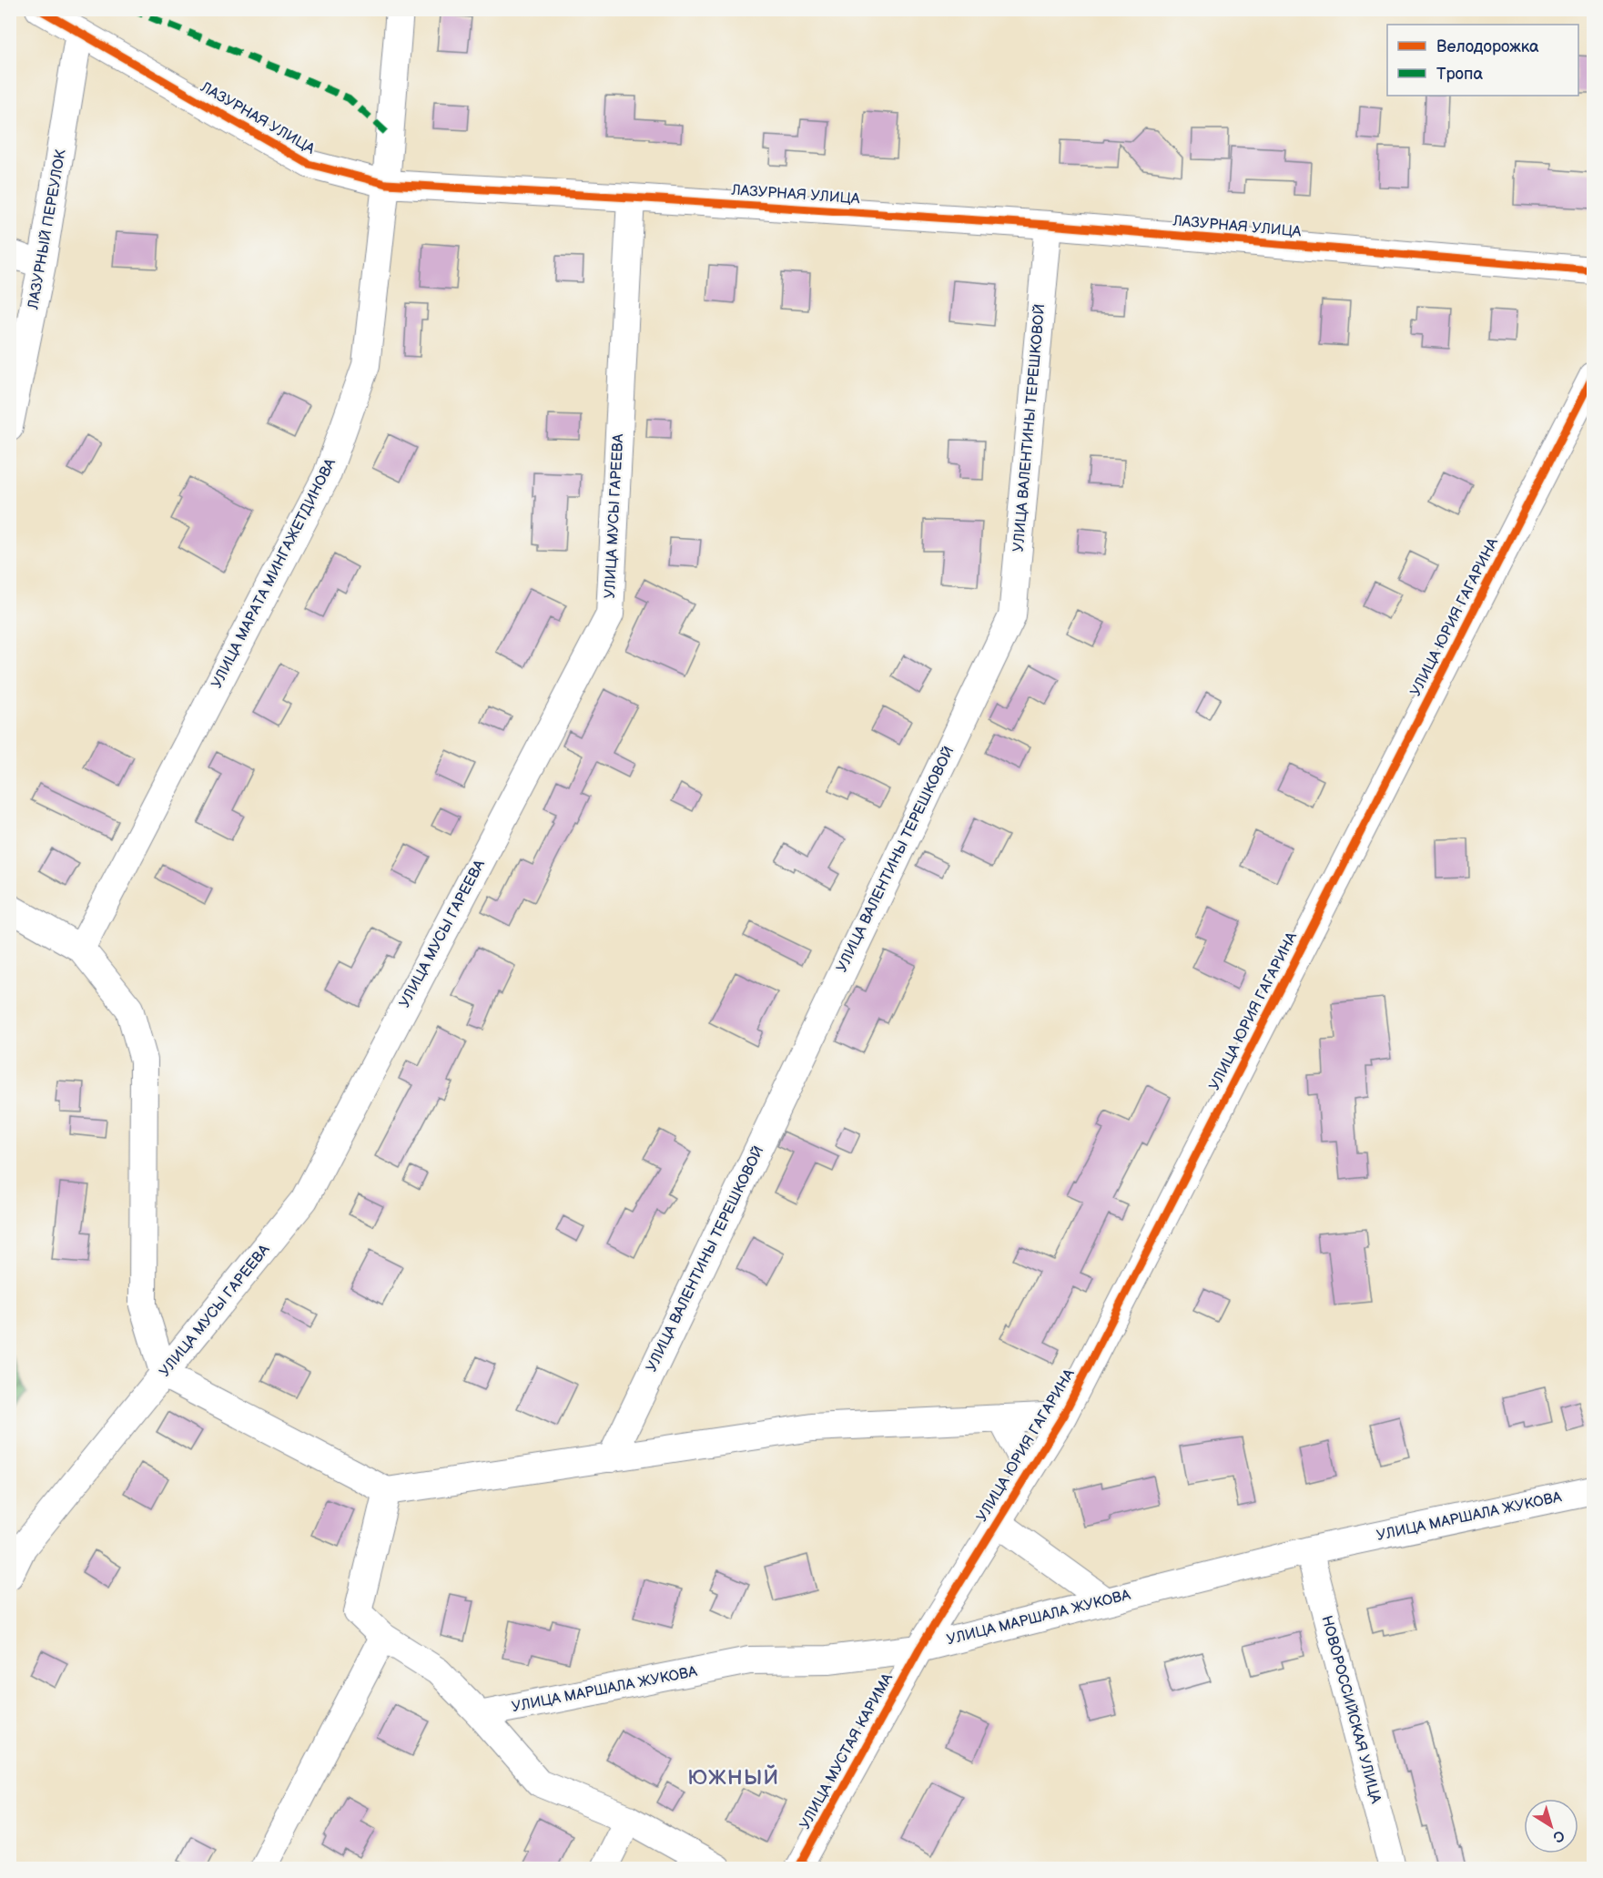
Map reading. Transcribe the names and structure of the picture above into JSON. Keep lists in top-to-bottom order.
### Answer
{
  "streets": {
    "street": [
      "ЛАЗУРНАЯ УЛИЦА",
      "ЛАЗУРНЫЙ ПЕРЕУЛОК",
      "УЛИЦА ВАЛЕНТИНЫ ТЕРЕШКОВОЙ",
      "УЛИЦА МУСЫ ГАРЕЕВА",
      "УЛИЦА МАРАТА МИНГАЖЕТДИНОВА",
      "УЛИЦА ЮРИЯ ГАГАРИНА",
      "УЛИЦА МАРШАЛА ЖУКОВА",
      "НОВОРОССИЙСКАЯ УЛИЦА",
      "УЛИЦА МУСТАЯ КАРИМА"
    ]
  },
  "crossings": [
    ["ЛАЗУРНАЯ УЛИЦА", "ЛАЗУРНЫЙ ПЕРЕУЛОК"],
    ["ЛАЗУРНАЯ УЛИЦА", "УЛИЦА ВАЛЕНТИНЫ ТЕРЕШКОВОЙ"],
    ["ЛАЗУРНАЯ УЛИЦА", "УЛИЦА МУСЫ ГАРЕЕВА"],
    ["ЛАЗУРНАЯ УЛИЦА", "УЛИЦА МАРАТА МИНГАЖЕТДИНОВА"],
    ["УЛИЦА ЮРИЯ ГАГАРИНА", "УЛИЦА МАРШАЛА ЖУКОВА"],
    ["УЛИЦА ЮРИЯ ГАГАРИНА", "УЛИЦА МУСТАЯ КАРИМА"],
    ["УЛИЦА МАРШАЛА ЖУКОВА", "НОВОРОССИЙСКАЯ УЛИЦА"],
    ["УЛИЦА МАРШАЛА ЖУКОВА", "УЛИЦА МУСТАЯ КАРИМА"]
  ],
  "districts": ["ЮЖНЫЙ"],
  "legend": ["Велодорожка", "Тропа"],
  "north": "bottom right"
}
